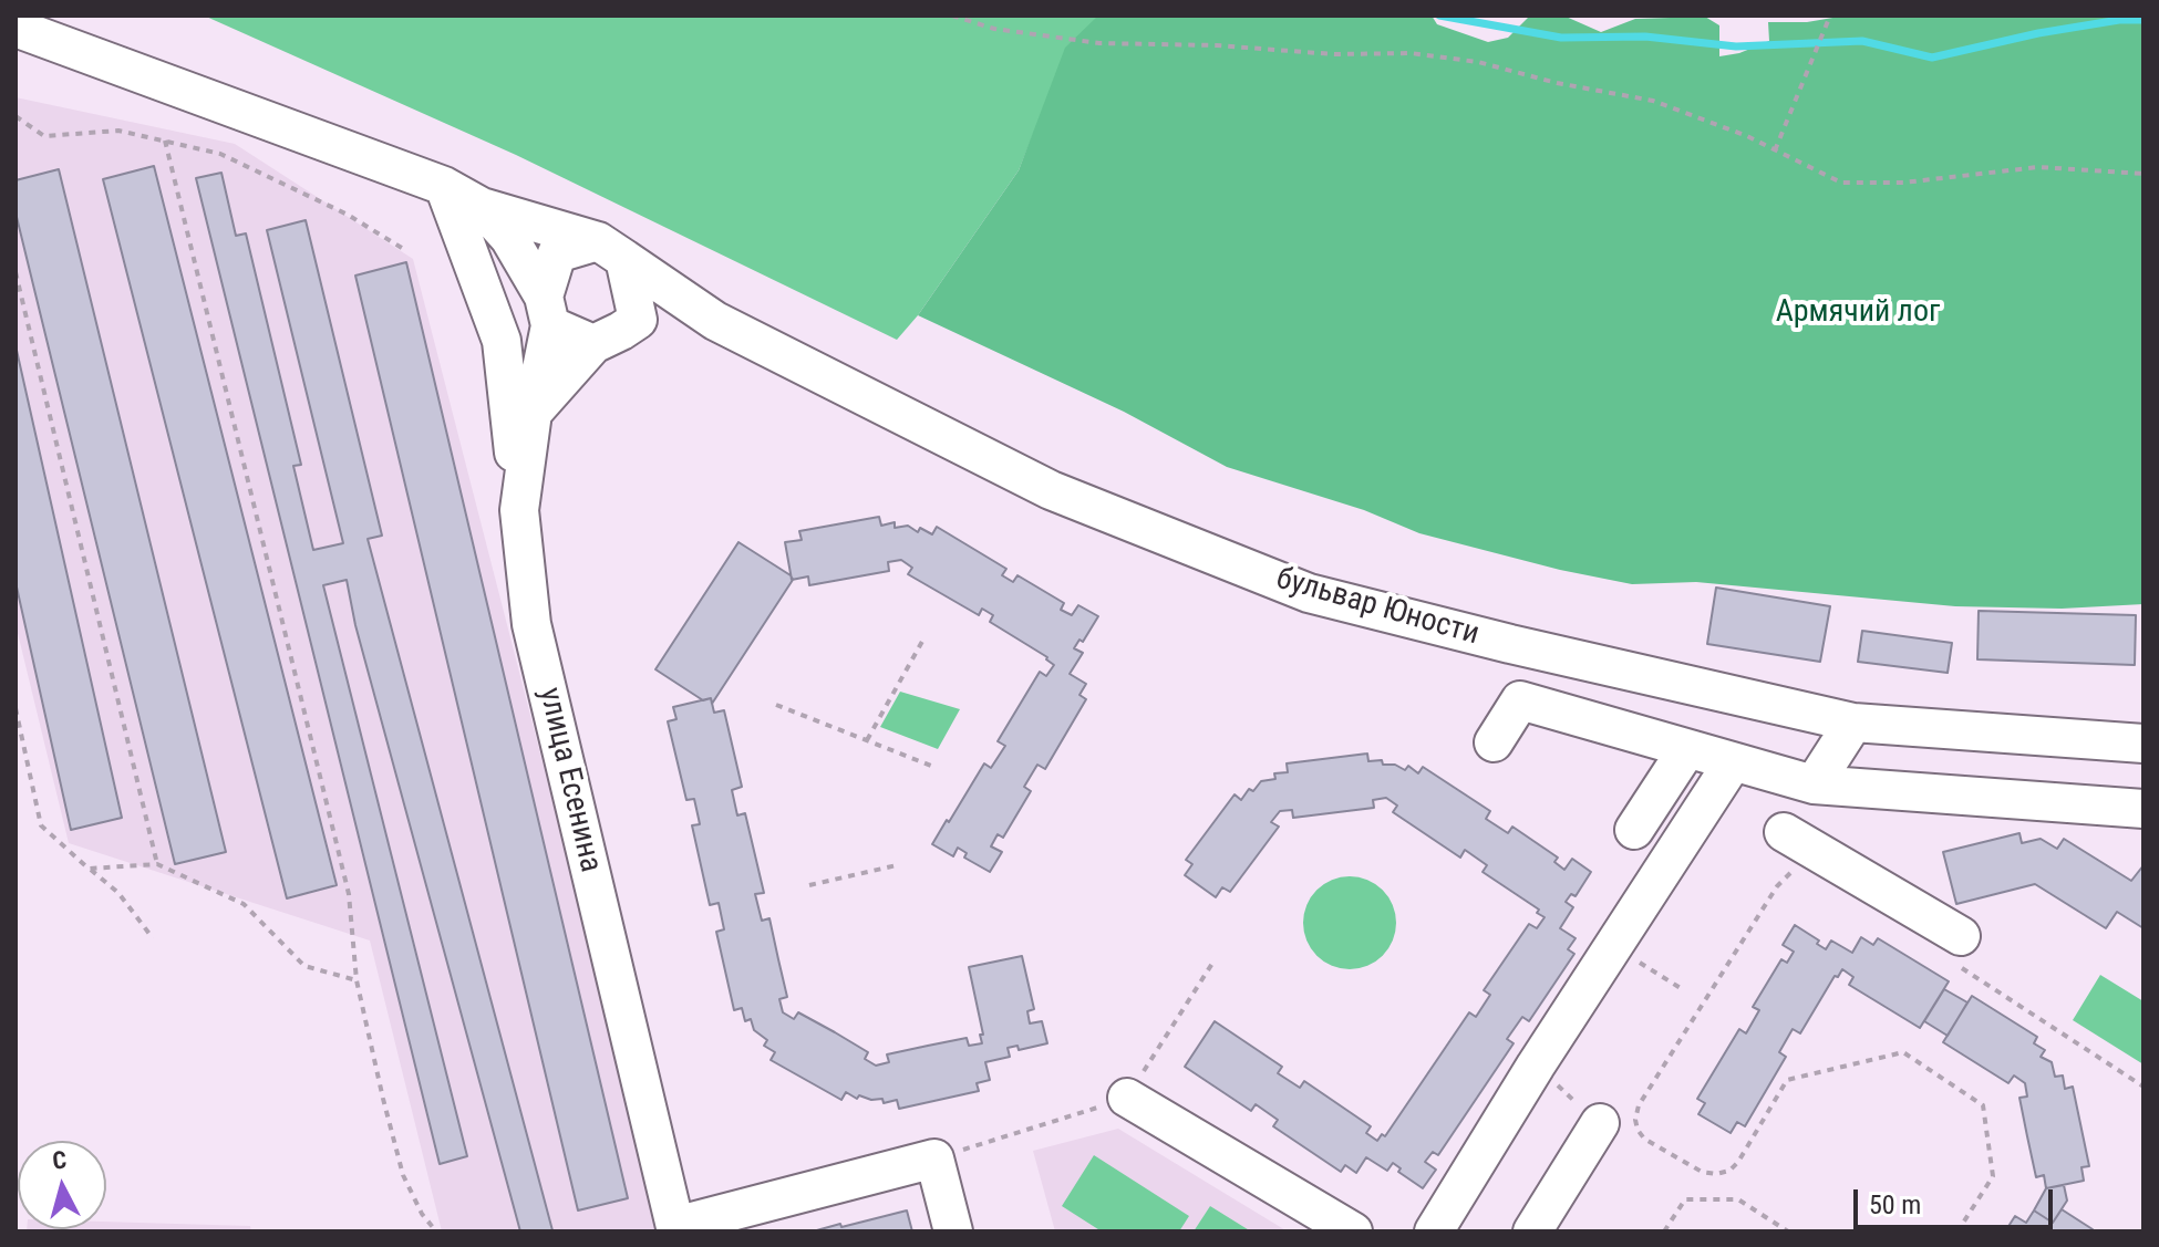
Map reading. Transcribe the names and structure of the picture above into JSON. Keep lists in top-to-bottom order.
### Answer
{
  "streets": {
    "street": ["бульвар Юности", "улица Есенина"]
  },
  "crossings": [
    ["бульвар Юности", "улица Есенина"]
  ],
  "parks": ["Армячий лог"],
  "scale_bar": "50 m",
  "north": "top"
}
